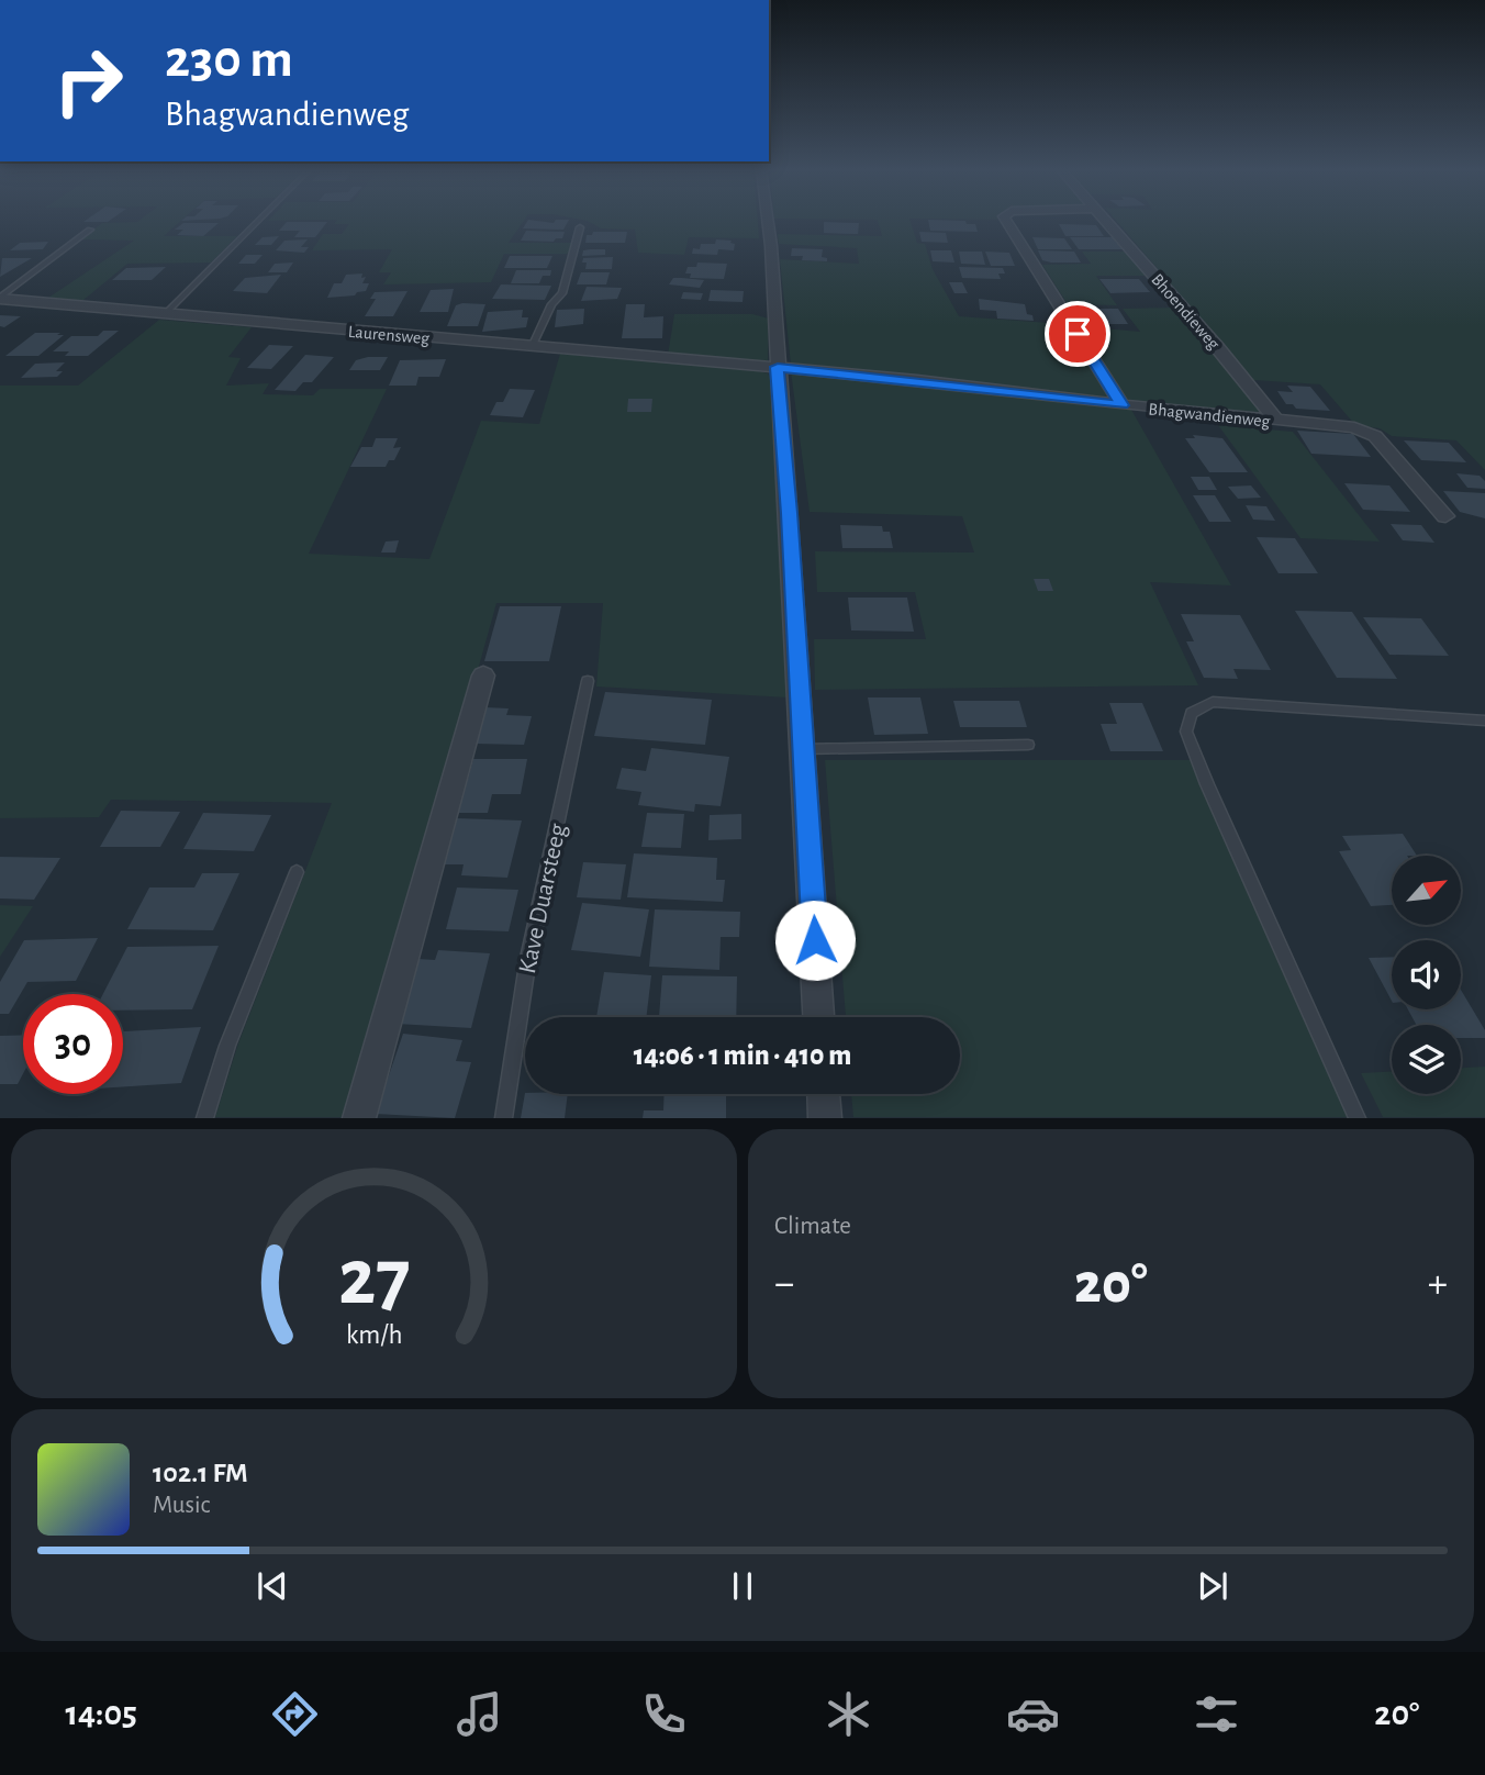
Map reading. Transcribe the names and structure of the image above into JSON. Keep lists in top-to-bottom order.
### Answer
{
  "streets": {
    "street": ["Bhoendieweg", "Laurensweg", "Bhagwandienweg"],
    "lane": ["Kave Duarsteeg"]
  },
  "crossings": [
    ["Bhoendieweg", "Bhagwandienweg"],
    ["Laurensweg", "Bhagwandienweg"]
  ],
  "north": "top right",
  "page": {
    "turn": ["230 m", "Bhagwandienweg"],
    "limit": "30",
    "trip": "14:06 · 1 min · 410 m",
    "tile": "Climate",
    "heat": ["−", "20°", "+"],
    "song": ["102.1 FM", "Music"],
    "tabs": ["14:05", "20°"],
    "gauge": ["27", "km/h"]
  }
}
